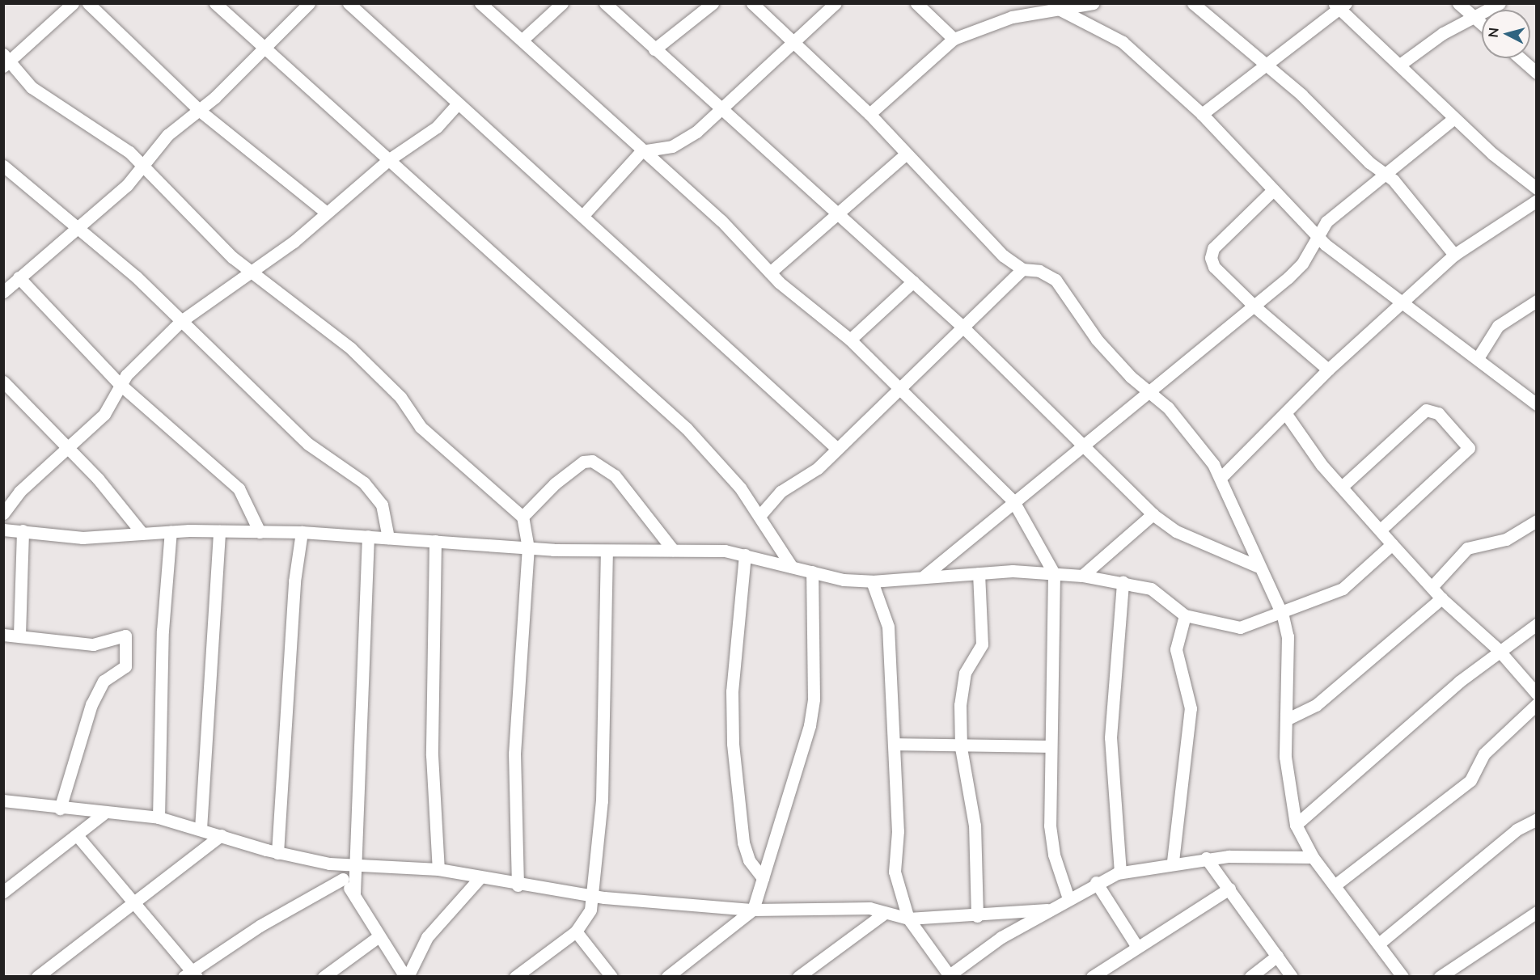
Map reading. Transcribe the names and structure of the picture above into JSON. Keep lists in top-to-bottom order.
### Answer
{
  "north": "left"
}
